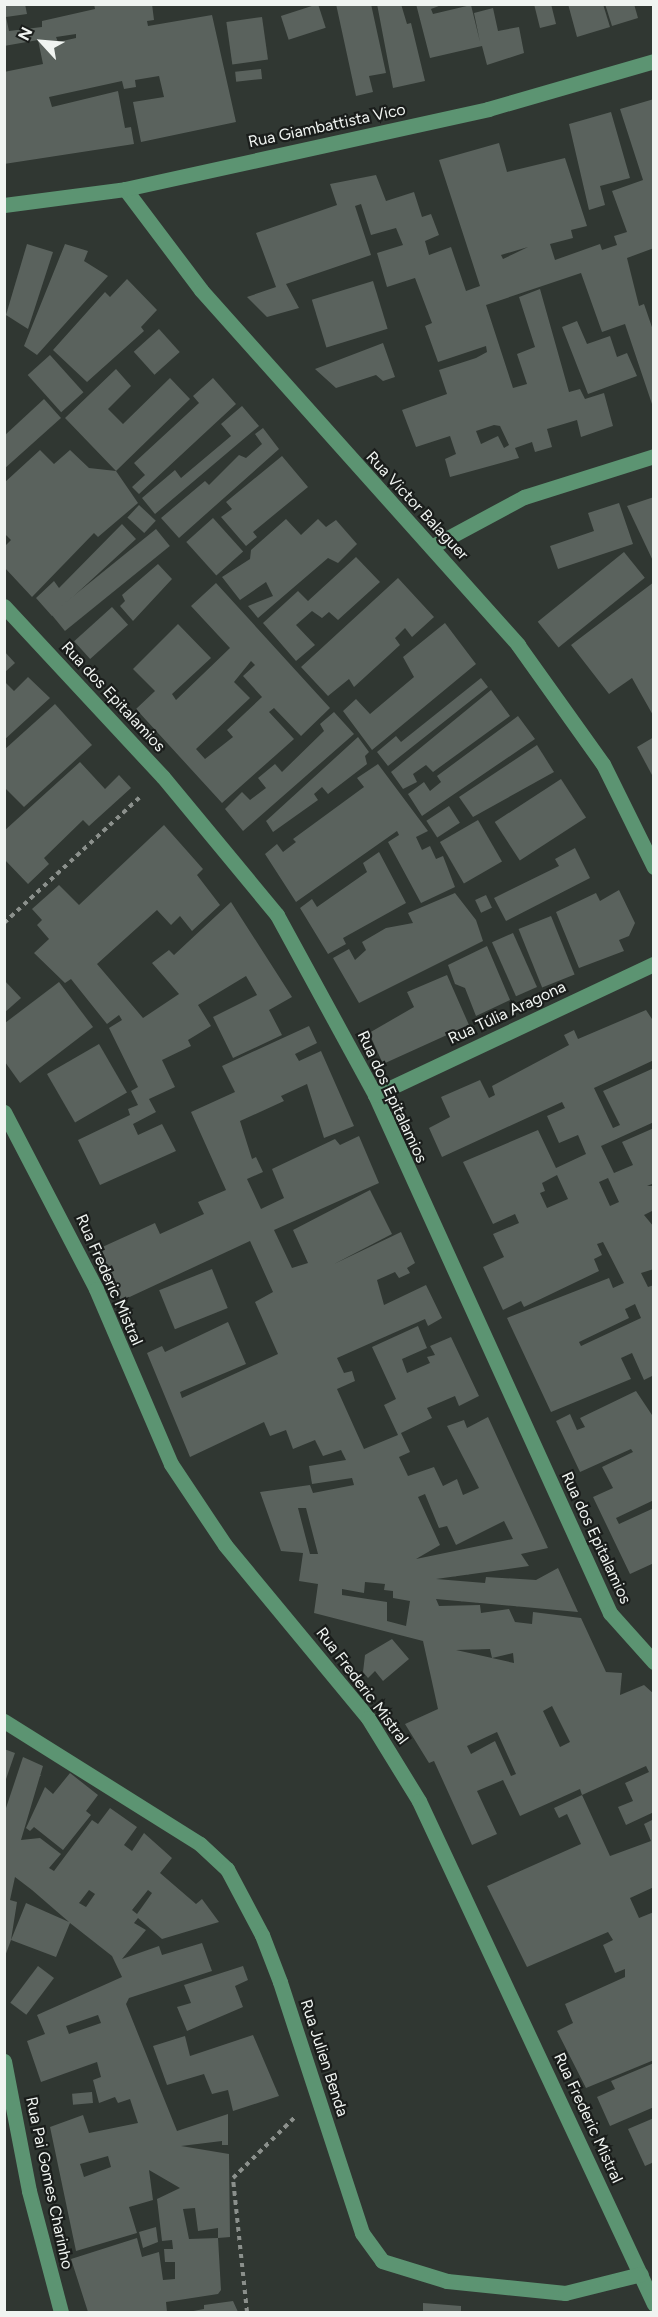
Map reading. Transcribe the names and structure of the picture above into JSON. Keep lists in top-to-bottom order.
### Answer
{
  "streets": {
    "street": [
      "Rua Giambattista Vico",
      "Rua Victor Balaguer",
      "Rua dos Epitalamios",
      "Rua Túlia Aragona",
      "Rua Frederic Mistral",
      "Rua Julien Benda",
      "Rua Pai Gomes Charinho"
    ]
  },
  "crossings": [
    ["Rua Giambattista Vico", "Rua Victor Balaguer"],
    ["Rua dos Epitalamios", "Rua Túlia Aragona"],
    ["Rua Frederic Mistral", "Rua Julien Benda"]
  ],
  "north": "top left"
}
